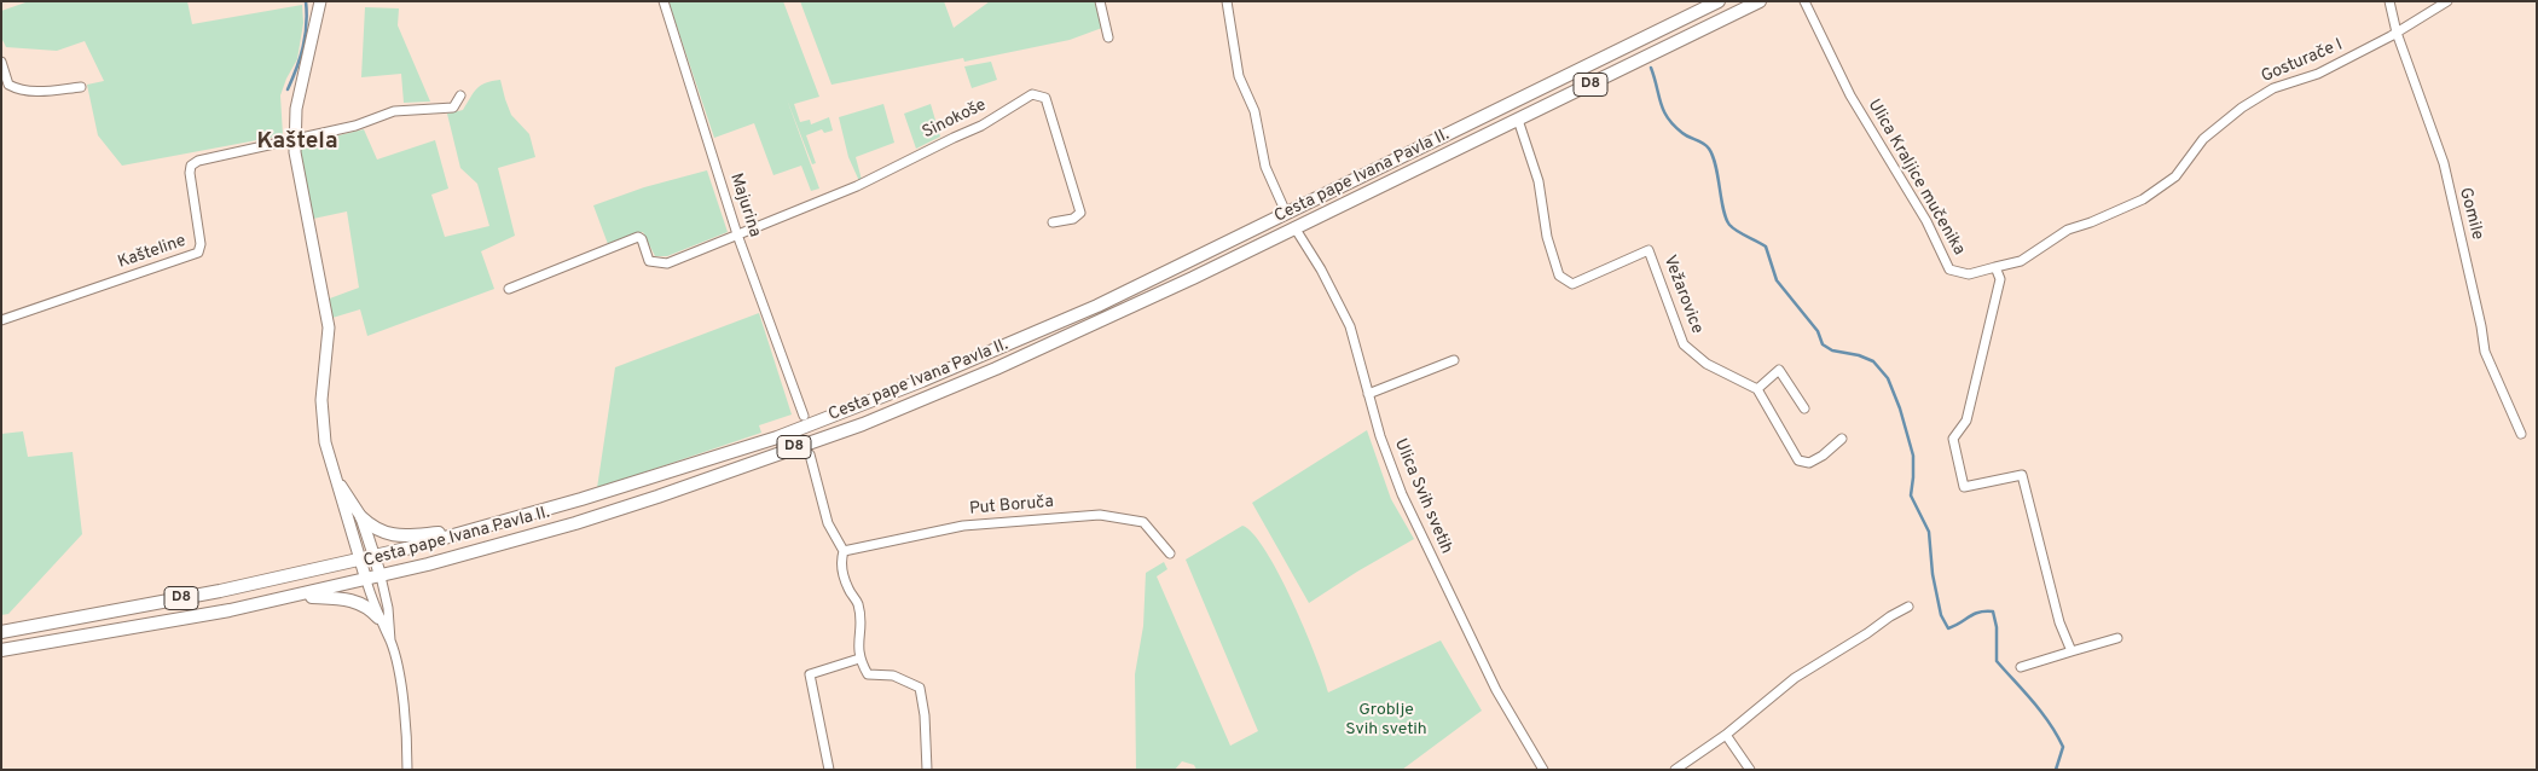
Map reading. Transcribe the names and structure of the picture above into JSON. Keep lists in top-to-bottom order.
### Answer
{
  "streets": {
    "main road": ["D8", "Cesta pape Ivana Pavla II."],
    "street": [
      "Gosturače I",
      "Sinokoše",
      "Ulica Kraljice mučenika",
      "Majurina",
      "Gomile",
      "Kašteline",
      "Vežarovice",
      "Ulica Svih svetih",
      "Put Boruča"
    ]
  },
  "crossings": [
    ["Gosturače I", "Ulica Kraljice mučenika"],
    ["Gosturače I", "Gomile"],
    ["Sinokoše", "Majurina"],
    ["Cesta pape Ivana Pavla II.", "Vežarovice"],
    ["Cesta pape Ivana Pavla II.", "Ulica Svih svetih"]
  ],
  "districts": ["Kaštela"],
  "parks": ["Groblje Svih svetih"]
}
